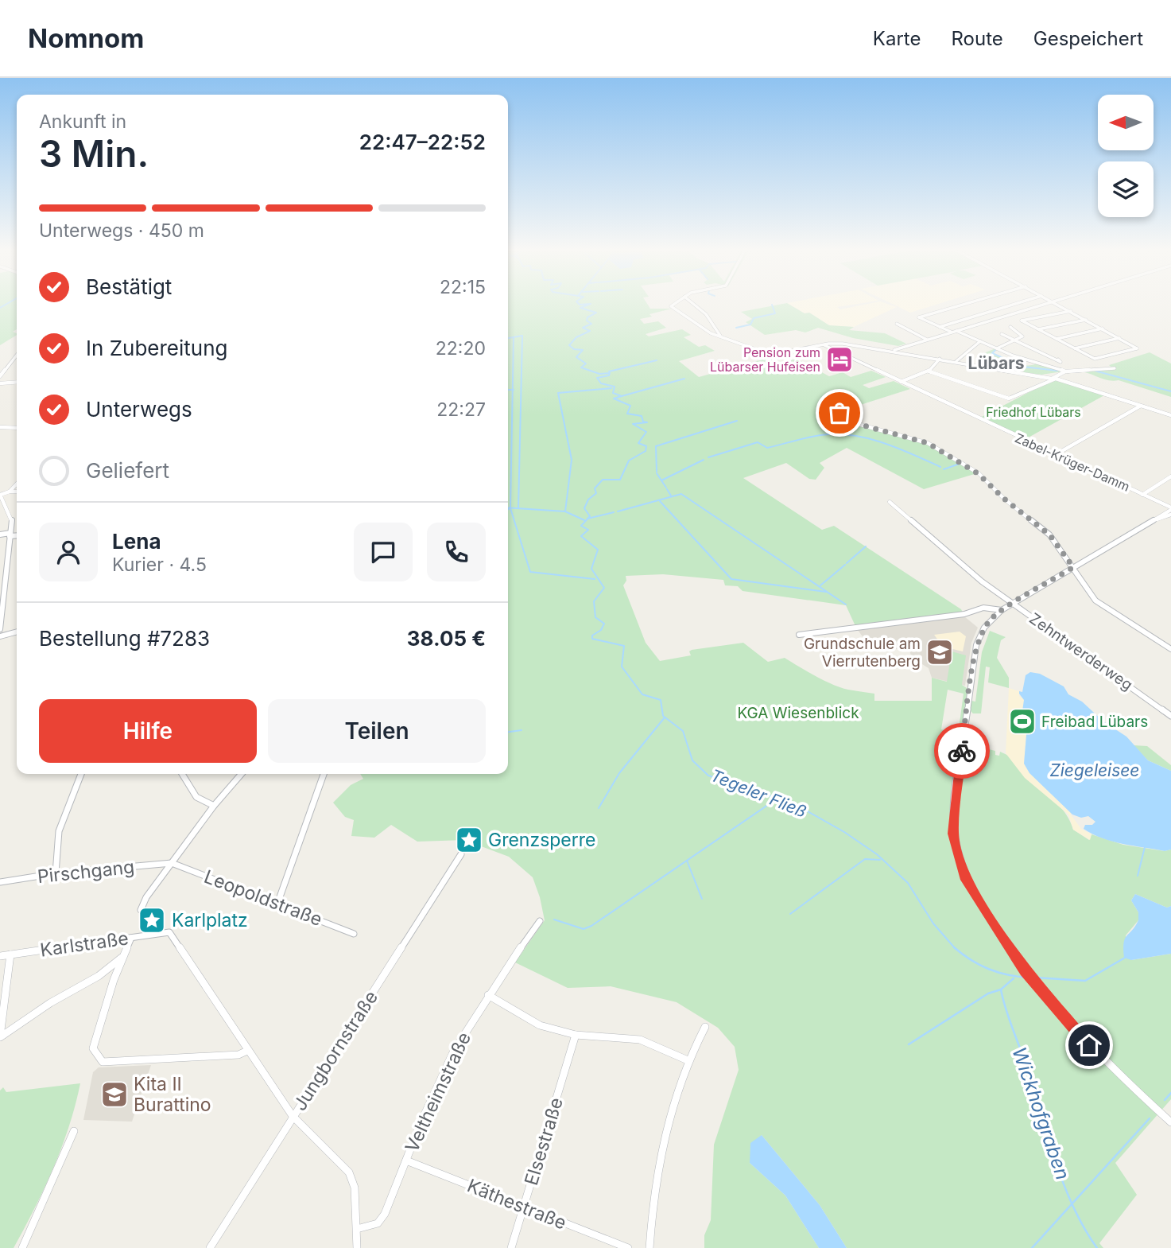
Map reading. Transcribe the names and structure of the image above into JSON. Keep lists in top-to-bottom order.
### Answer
{
  "streets": {
    "street": [
      "Zabel-Krüger-Damm",
      "Zehntwerderweg",
      "Pirschgang",
      "Leopoldstraße",
      "Karlstraße",
      "Jungbornstraße",
      "Veltheimstraße",
      "Elsestraße",
      "Käthestraße"
    ]
  },
  "crossings": [
    ["Pirschgang", "Leopoldstraße"],
    ["Veltheimstraße", "Käthestraße"],
    ["Elsestraße", "Käthestraße"]
  ],
  "districts": ["Lübars"],
  "water": ["Ziegeleisee", "Tegeler Fließ", "Wickhofgraben"],
  "parks": ["Friedhof Lübars", "KGA Wiesenblick"],
  "places": {
    "hotel": ["Pension zum Lübarser Hufeisen"],
    "school or university": ["Grundschule am Vierrutenberg", "Kita II Burattino"],
    "sports": ["Freibad Lübars"],
    "place": ["Grenzsperre", "Karlplatz"]
  },
  "north": "left",
  "page": {
    "header": "Nomnom",
    "nav": ["Karte", "Route", "Gespeichert"],
    "heading": ["3 Min.", "Ankunft in", "22:47–22:52"],
    "panel": [
      "Lena",
      "Kurier · 4.5",
      "Bestellung #7283",
      "38.05 €"
    ],
    "bar": "Unterwegs · 450 m",
    "list": [
      ["Bestätigt", "22:15"],
      ["In Zubereitung", "22:20"],
      ["Unterwegs", "22:27"],
      "Geliefert"
    ],
    "buttons": ["Hilfe", "Teilen"]
  }
}
